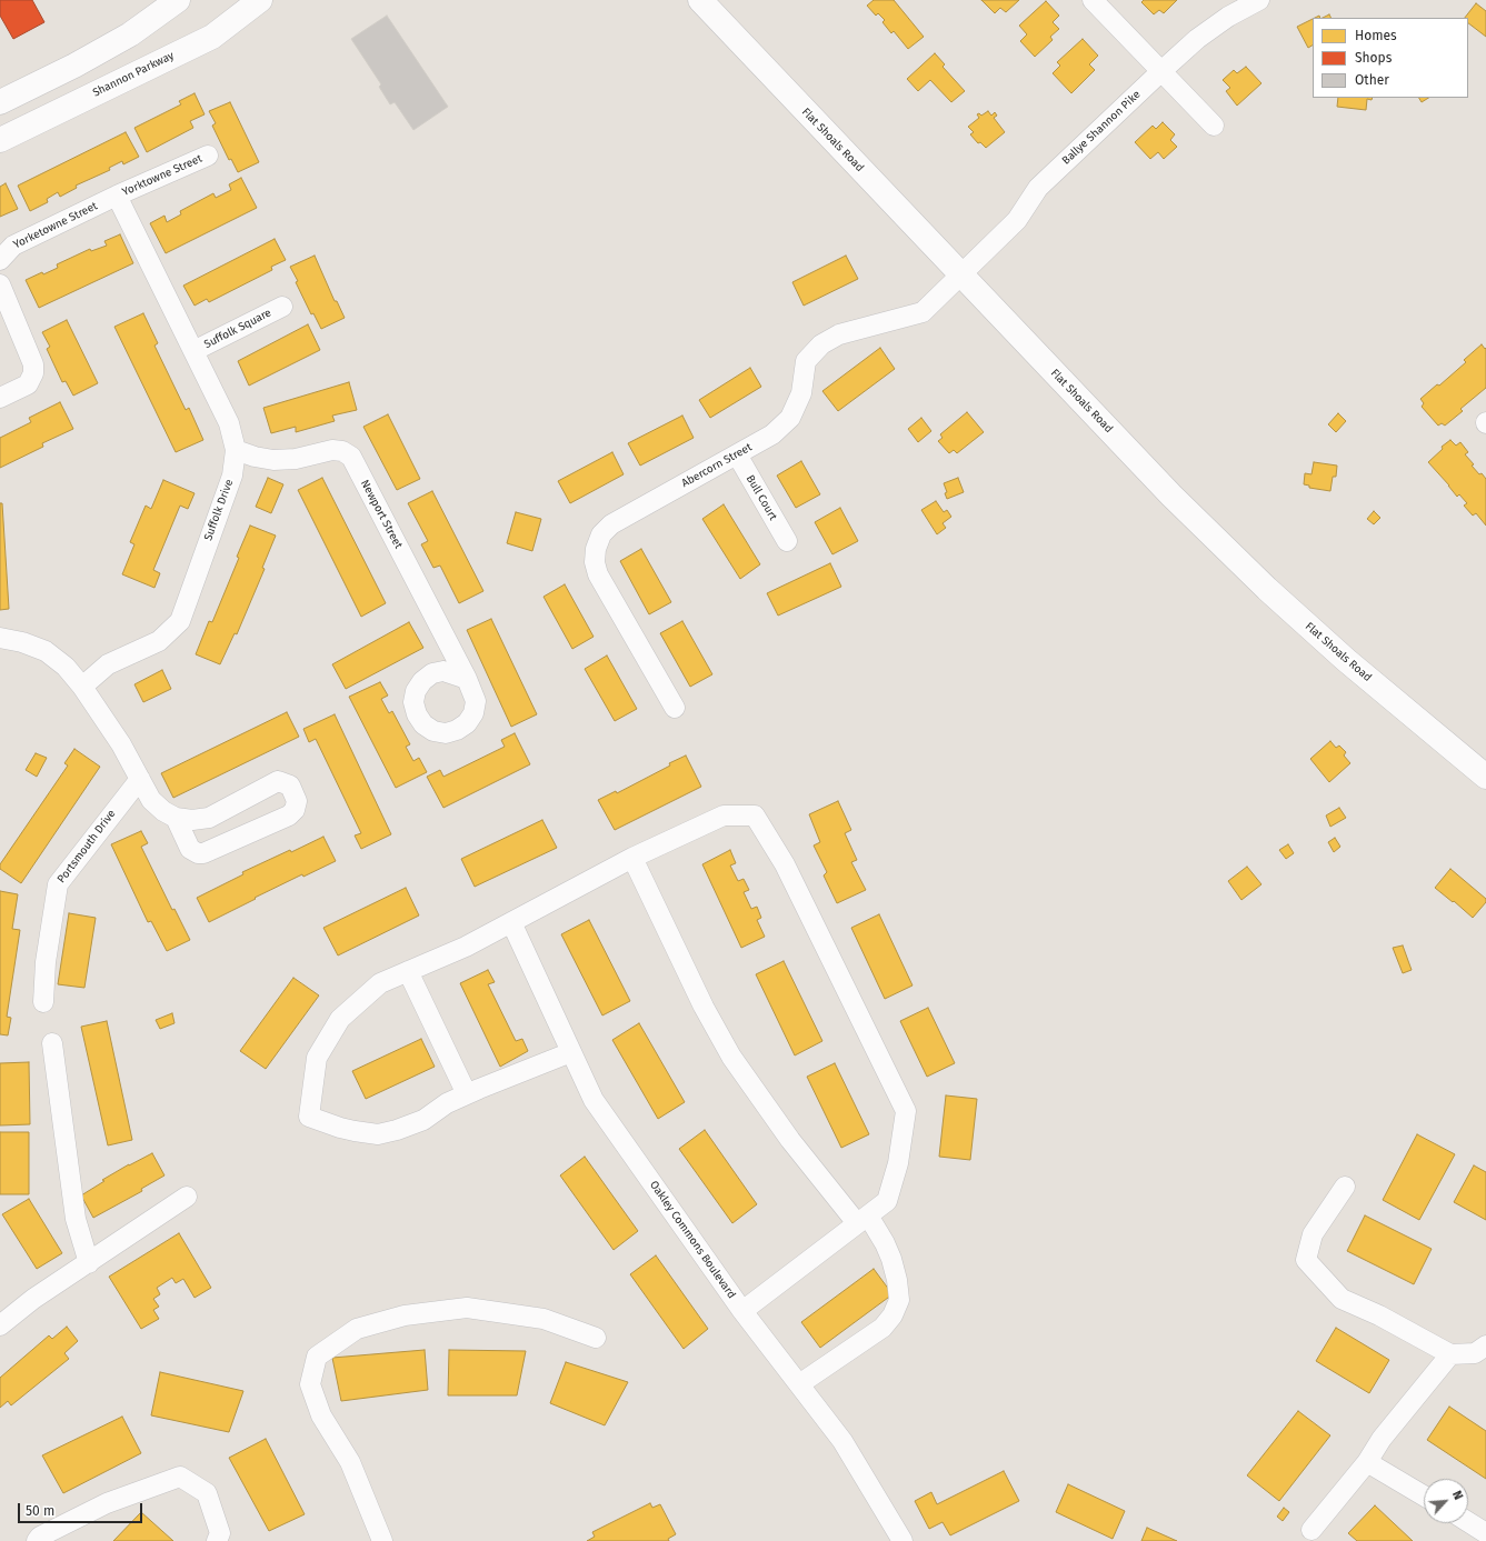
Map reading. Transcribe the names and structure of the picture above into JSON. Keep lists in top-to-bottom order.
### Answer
{
  "streets": {
    "street": [
      "Shannon Parkway",
      "Ballye Shannon Pike",
      "Flat Shoals Road",
      "Yorktowne Street",
      "Yorketowne Street",
      "Suffolk Square",
      "Abercorn Street",
      "Bull Court",
      "Suffolk Drive",
      "Newport Street",
      "Portsmouth Drive",
      "Oakley Commons Boulevard"
    ]
  },
  "crossings": [
    ["Ballye Shannon Pike", "Flat Shoals Road"],
    ["Ballye Shannon Pike", "Abercorn Street"],
    ["Flat Shoals Road", "Abercorn Street"],
    ["Yorktowne Street", "Yorketowne Street"],
    ["Yorktowne Street", "Suffolk Drive"],
    ["Yorketowne Street", "Suffolk Drive"],
    ["Suffolk Square", "Suffolk Drive"],
    ["Abercorn Street", "Bull Court"],
    ["Suffolk Drive", "Newport Street"]
  ],
  "legend": ["Homes", "Shops", "Other"],
  "scale_bar": "50 m",
  "north": "top right"
}
